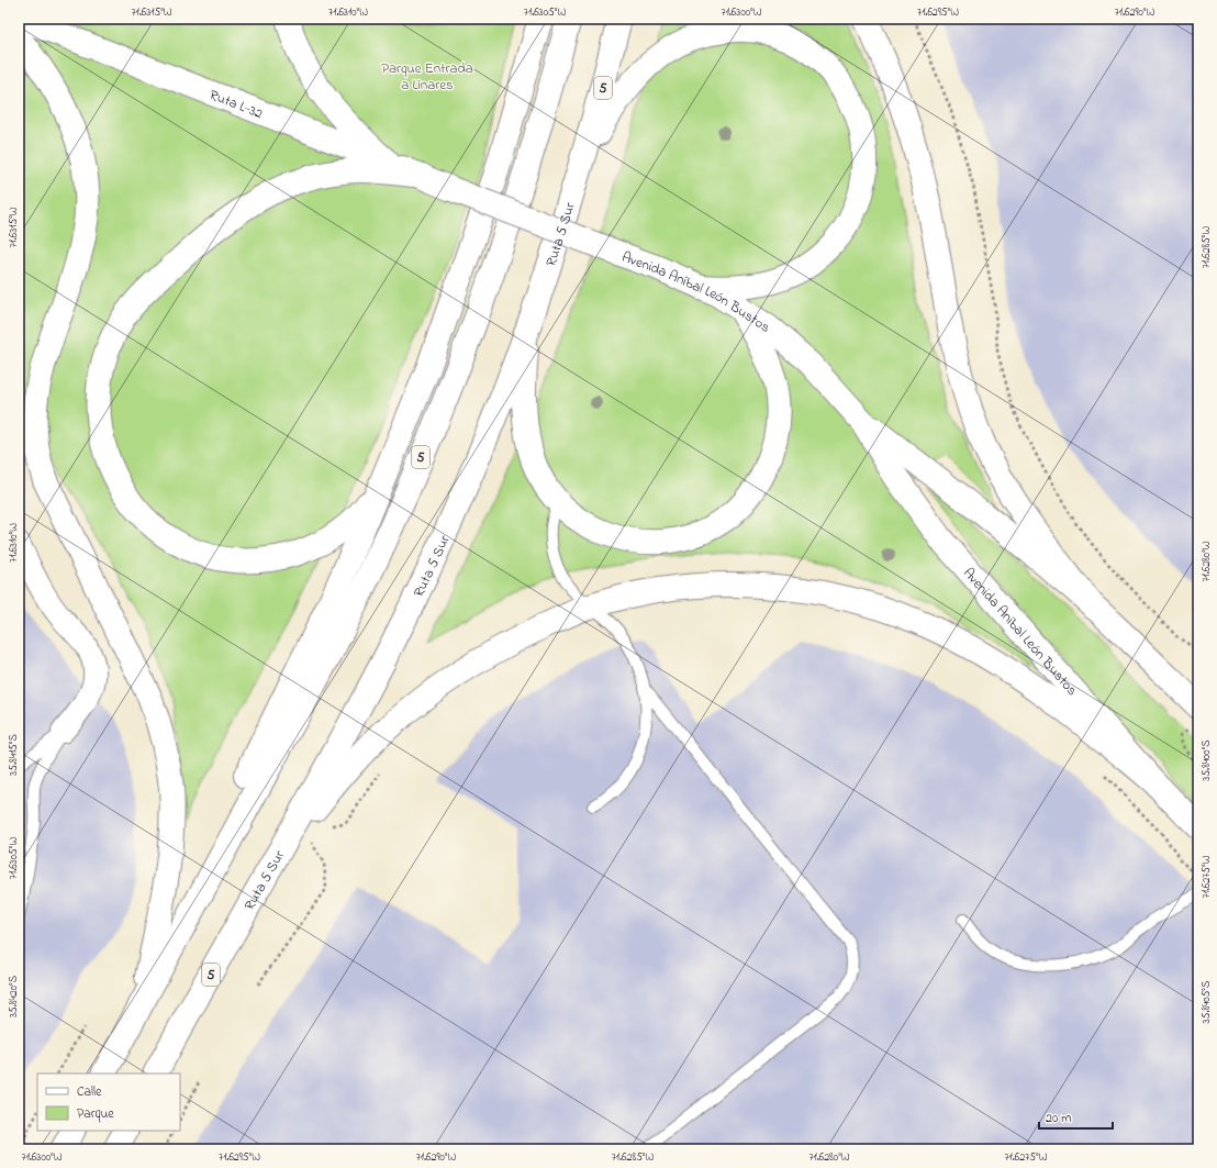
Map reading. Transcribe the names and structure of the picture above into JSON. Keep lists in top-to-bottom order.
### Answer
{
  "streets": {
    "main road": [
      "5",
      "Ruta L-32",
      "Ruta 5 Sur",
      "Avenida Aníbal León Bustos"
    ]
  },
  "crossings": [
    ["Ruta L-32", "Avenida Aníbal León Bustos"]
  ],
  "parks": ["Parque Entrada a Linares"],
  "legend": ["Calle", "Parque"],
  "scale_bar": "20 m",
  "coordinates": [
    "71.6315°W",
    "71.6310°W",
    "71.6305°W",
    "71.6300°W",
    "71.6295°W",
    "71.6290°W",
    "71.6285°W",
    "71.6280°W",
    "35.8415°S",
    "35.8400°S",
    "71.6275°W",
    "35.8420°S",
    "35.8405°S"
  ]
}
